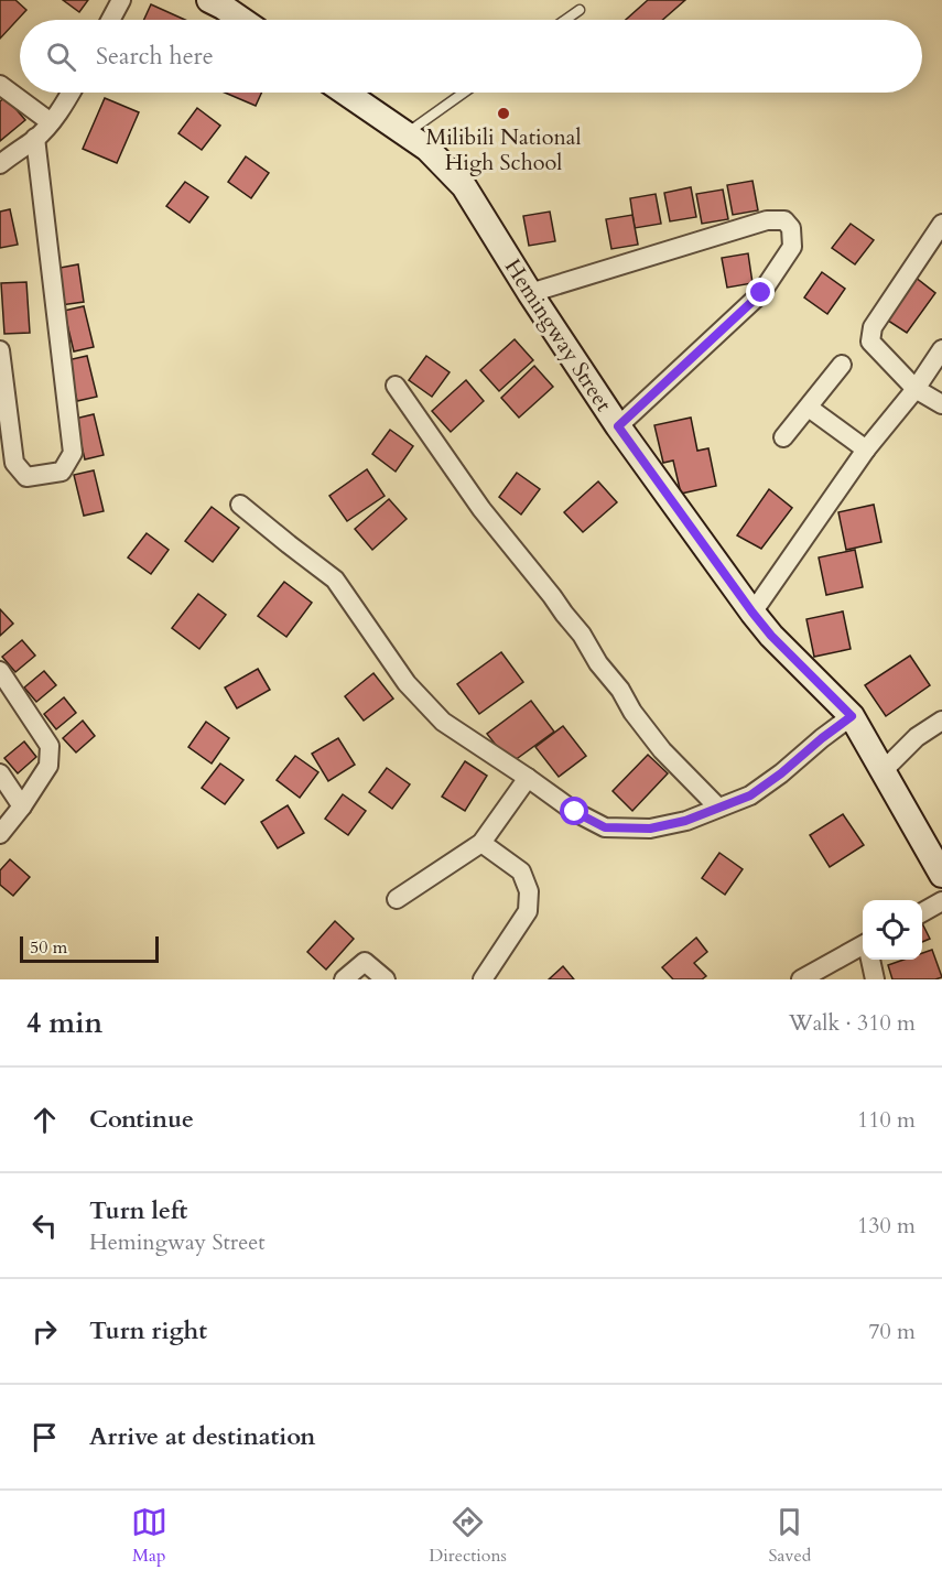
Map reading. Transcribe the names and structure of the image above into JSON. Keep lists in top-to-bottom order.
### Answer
{
  "streets": {
    "main road": ["Hemingway Street"]
  },
  "places": ["Milibili National High School"],
  "scale_bar": "50 m",
  "page": {
    "search": "Search here",
    "scale": "50 m",
    "heading": ["4 min", "Walk · 310 m"],
    "list": [
      ["Continue", "110 m"],
      ["Turn left", "Hemingway Street", "130 m"],
      ["Turn right", "70 m"],
      "Arrive at destination"
    ],
    "nav": ["Map", "Directions", "Saved"]
  }
}
